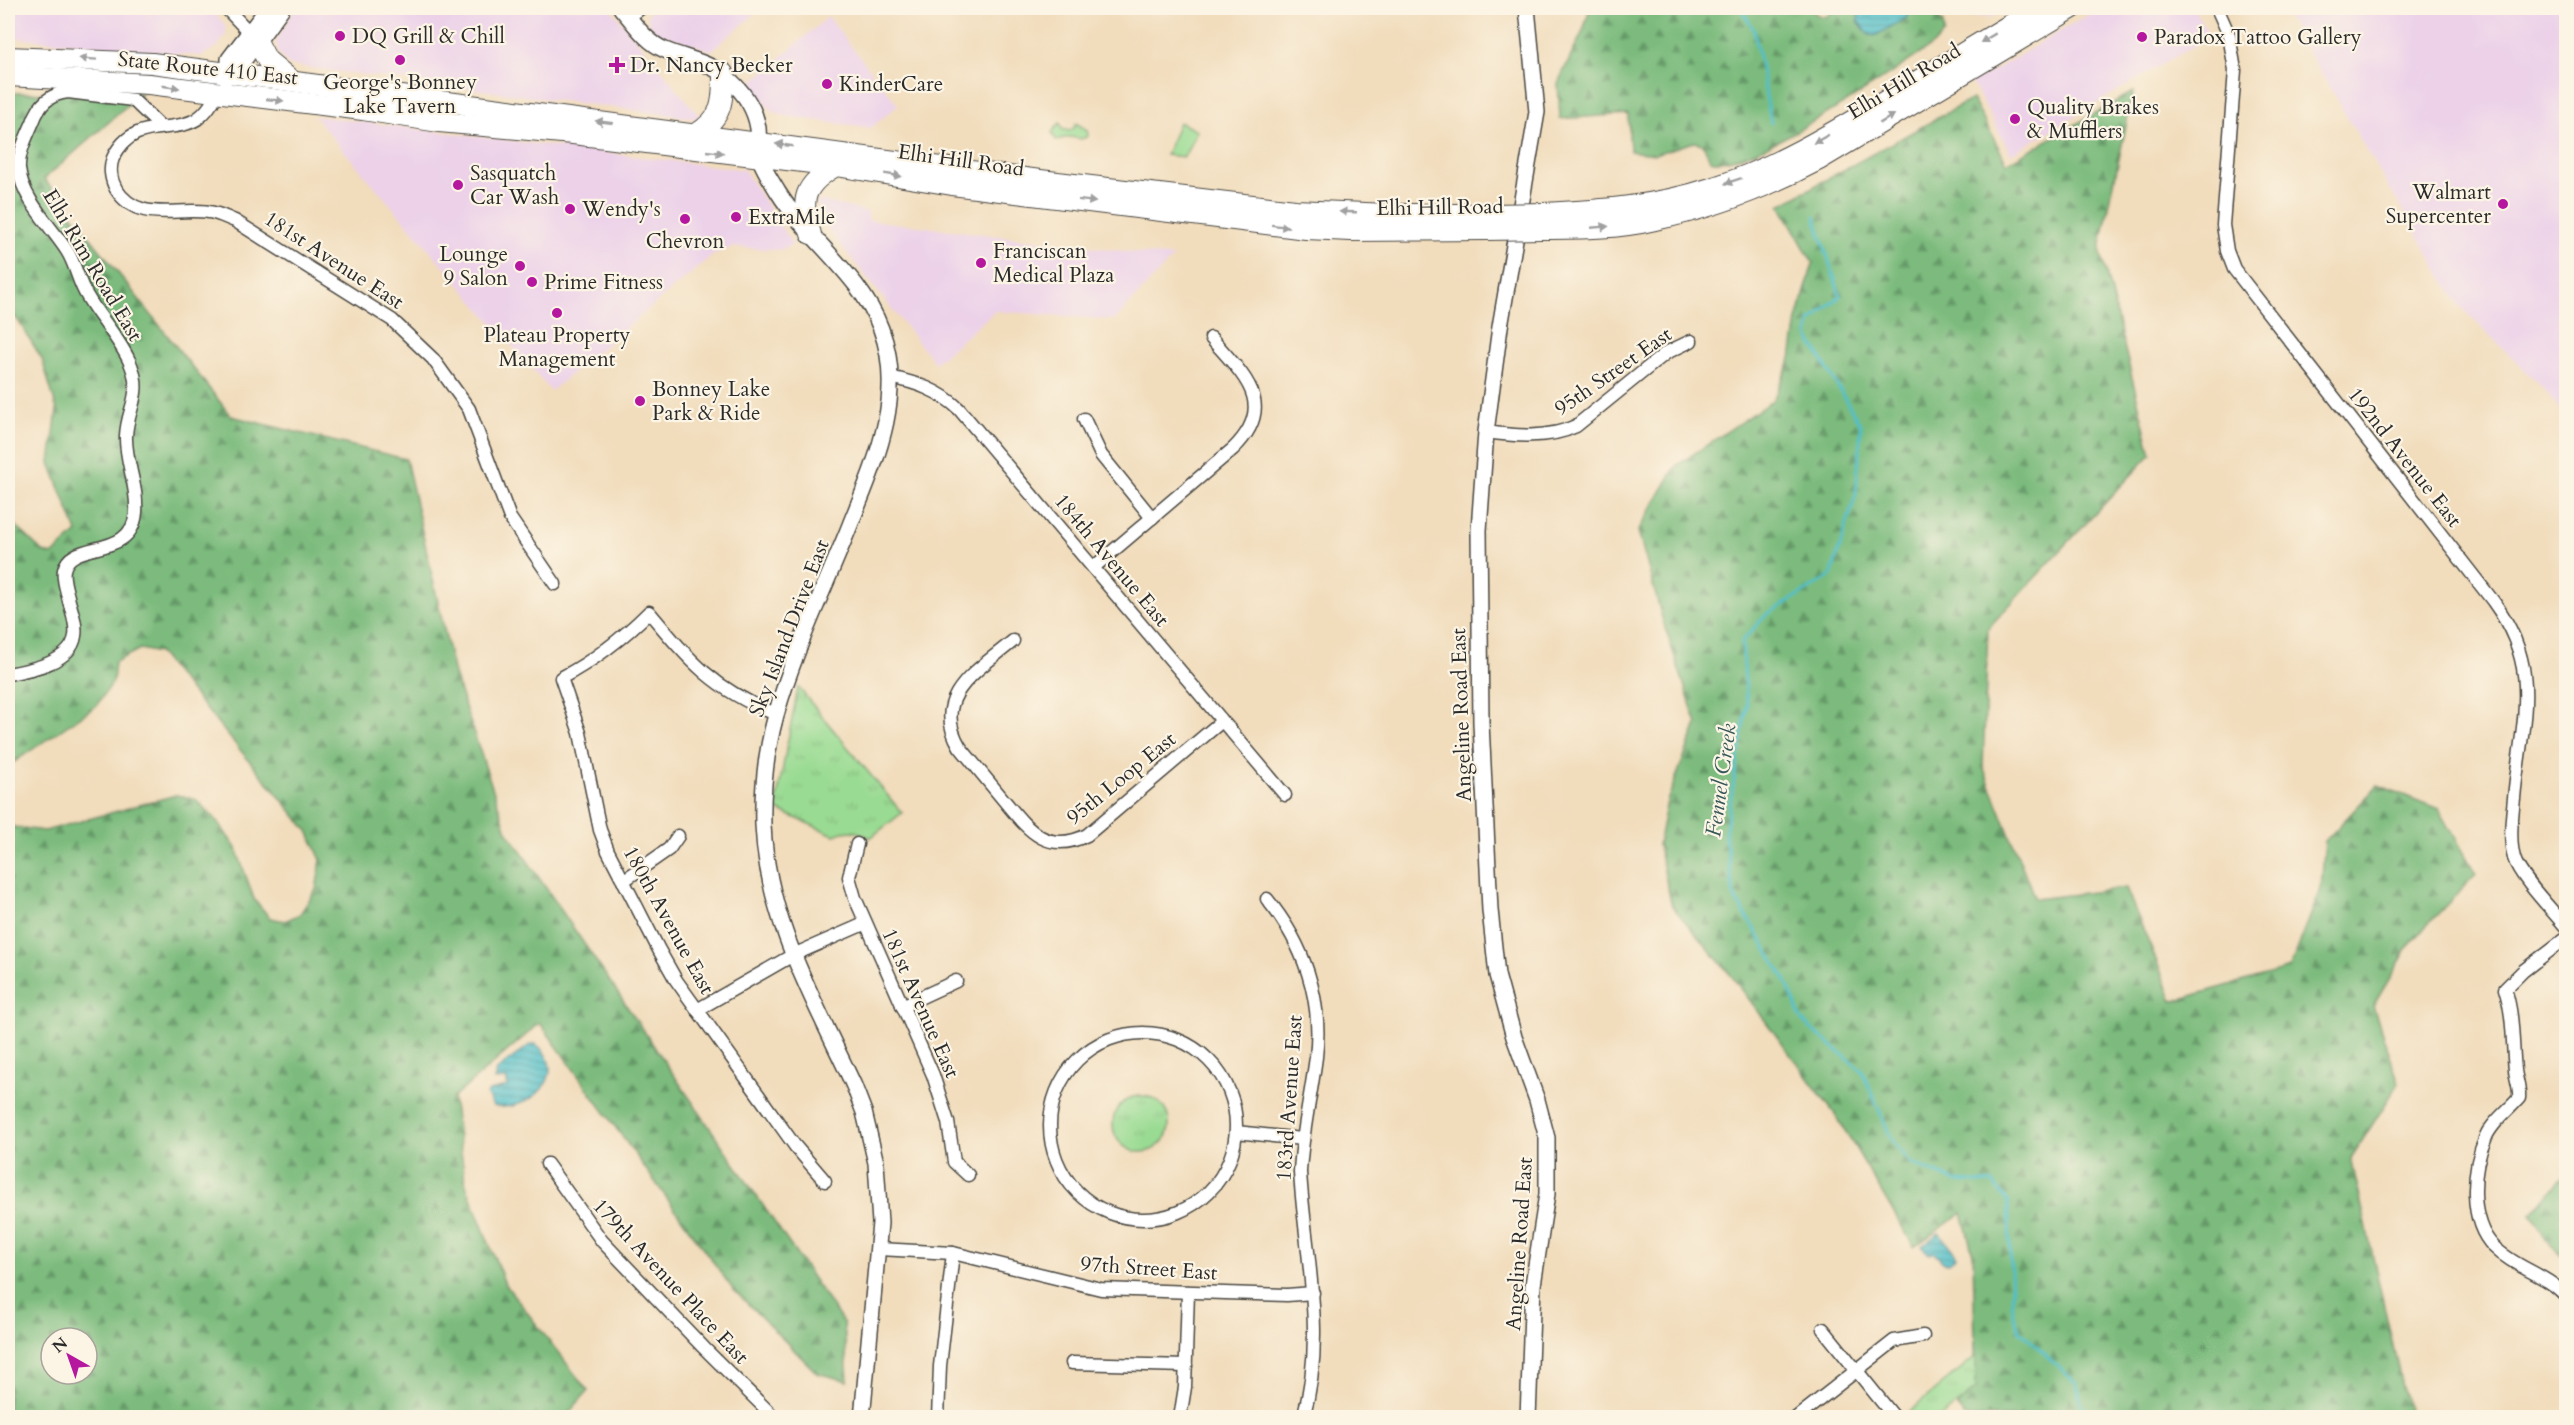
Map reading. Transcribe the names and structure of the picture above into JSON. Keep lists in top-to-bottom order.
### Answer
{
  "streets": {
    "highway": ["State Route 410 East", "Elhi Hill Road"],
    "street": [
      "181st Avenue East",
      "Elhi Rim Road East",
      "95th Street East",
      "192nd Avenue East",
      "184th Avenue East",
      "Sky Island Drive East",
      "Angeline Road East",
      "95th Loop East",
      "180th Avenue East",
      "183rd Avenue East",
      "97th Street East",
      "179th Avenue Place East"
    ]
  },
  "crossings": [
    ["State Route 410 East", "Elhi Hill Road"],
    ["State Route 410 East", "181st Avenue East"],
    ["State Route 410 East", "Sky Island Drive East"],
    ["Elhi Hill Road", "Sky Island Drive East"],
    ["181st Avenue East", "Elhi Rim Road East"],
    ["95th Street East", "Angeline Road East"],
    ["184th Avenue East", "Sky Island Drive East"],
    ["184th Avenue East", "95th Loop East"],
    ["Sky Island Drive East", "180th Avenue East"],
    ["Sky Island Drive East", "97th Street East"],
    ["183rd Avenue East", "97th Street East"]
  ],
  "water": ["Fennel Creek"],
  "places": {
    "other": [
      "DQ Grill & Chill",
      "Paradox Tattoo Gallery",
      "George's Bonney Lake Tavern",
      "KinderCare",
      "Quality Brakes & Mufflers",
      "Sasquatch Car Wash",
      "Walmart Supercenter",
      "Wendy's",
      "ExtraMile",
      "Chevron",
      "Franciscan Medical Plaza",
      "Lounge 9 Salon",
      "Prime Fitness",
      "Plateau Property Management",
      "Bonney Lake Park & Ride"
    ],
    "health": ["Dr. Nancy Becker"]
  },
  "north": "top left"
}
